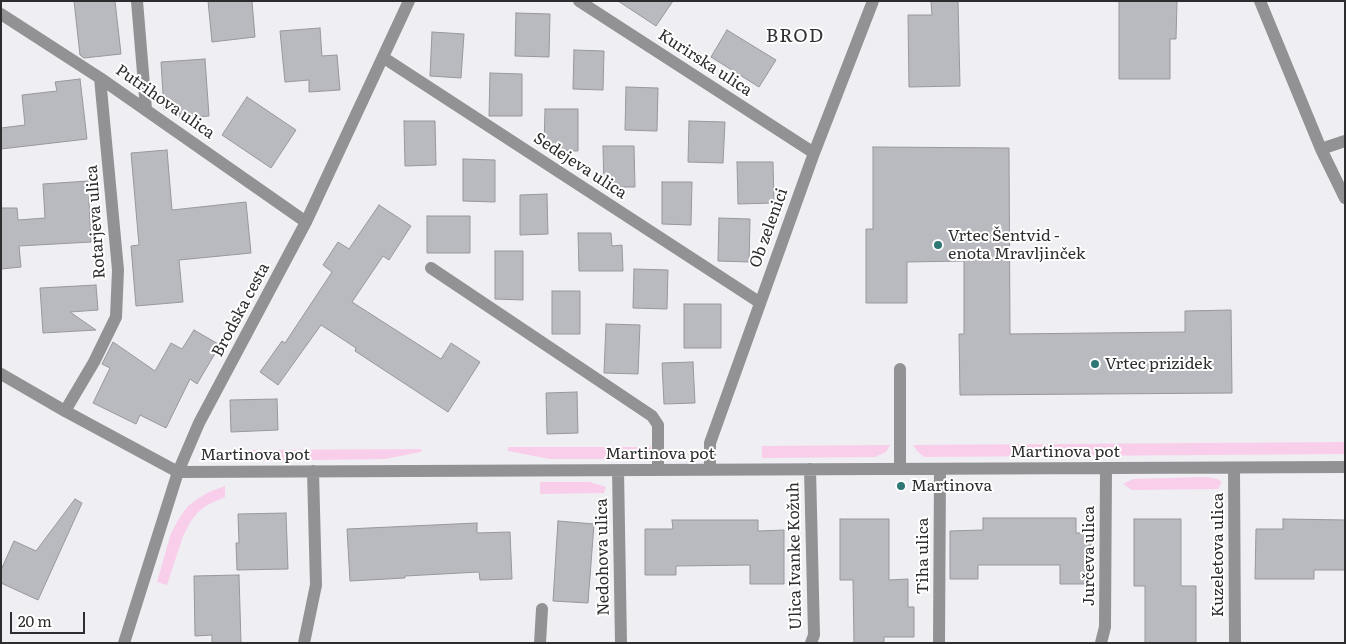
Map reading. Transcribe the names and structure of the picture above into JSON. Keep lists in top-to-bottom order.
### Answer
{
  "streets": {
    "street": [
      "Kurirska ulica",
      "Putrihova ulica",
      "Sedejeva ulica",
      "Rotarjeva ulica",
      "Ob zelenici",
      "Brodska cesta",
      "Martinova pot",
      "Kuzeletova ulica",
      "Ulica Ivanke Kožuh",
      "Tiha ulica",
      "Jurčeva ulica",
      "Nedohova ulica"
    ]
  },
  "crossings": [
    ["Kurirska ulica", "Ob zelenici"],
    ["Putrihova ulica", "Rotarjeva ulica"],
    ["Putrihova ulica", "Brodska cesta"],
    ["Sedejeva ulica", "Ob zelenici"],
    ["Sedejeva ulica", "Brodska cesta"],
    ["Rotarjeva ulica", "Martinova pot"],
    ["Ob zelenici", "Martinova pot"],
    ["Brodska cesta", "Martinova pot"],
    ["Martinova pot", "Kuzeletova ulica"],
    ["Martinova pot", "Ulica Ivanke Kožuh"],
    ["Martinova pot", "Tiha ulica"],
    ["Martinova pot", "Jurčeva ulica"],
    ["Martinova pot", "Nedohova ulica"]
  ],
  "districts": ["BROD"],
  "places": ["Vrtec Šentvid - enota Mravljinček", "Vrtec prizidek", "Martinova"],
  "scale_bar": "20 m"
}
